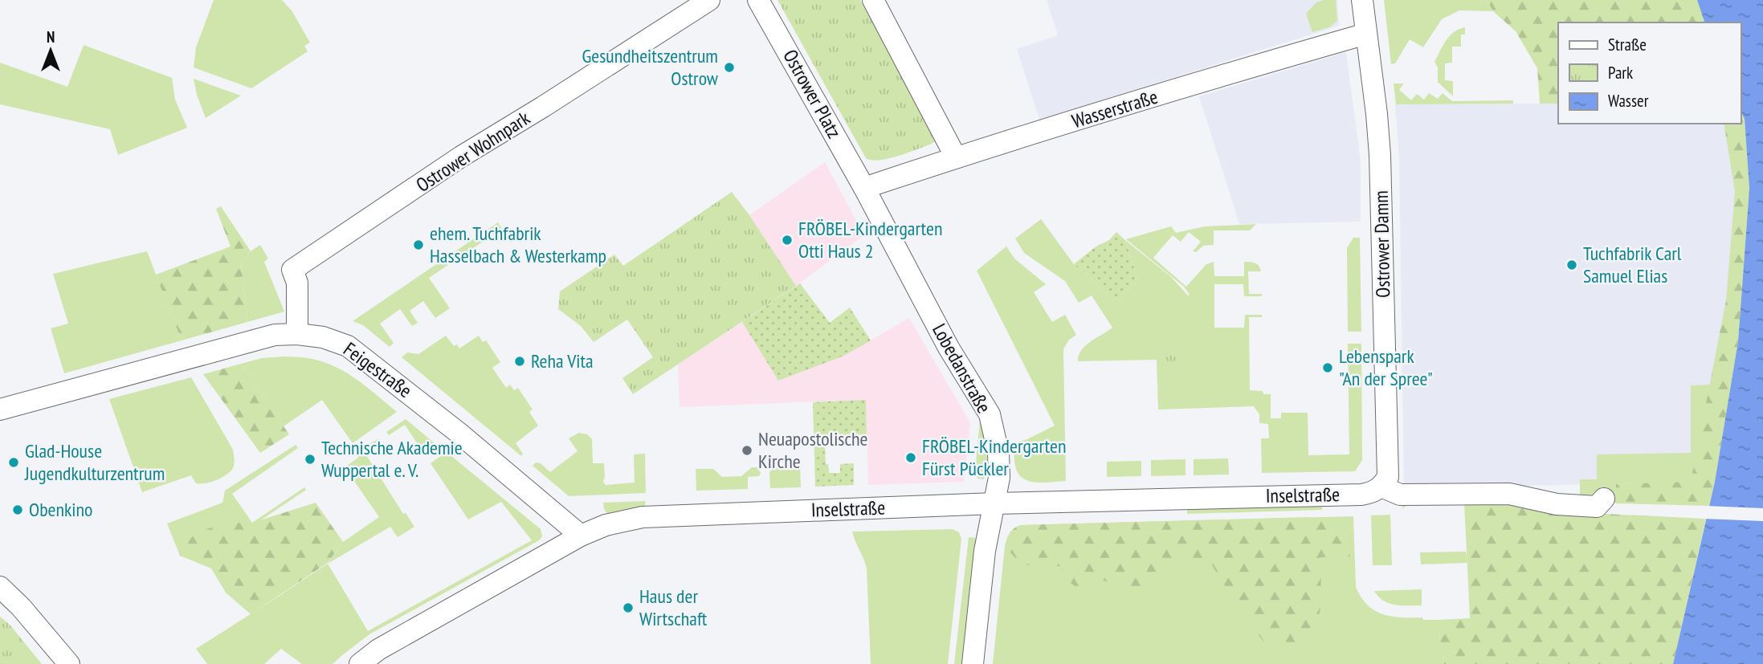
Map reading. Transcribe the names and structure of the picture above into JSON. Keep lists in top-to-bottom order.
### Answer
{
  "streets": {
    "street": [
      "Ostrower Platz",
      "Wasserstraße",
      "Ostrower Wohnpark",
      "Ostrower Damm",
      "Lobedanstraße",
      "Feigestraße",
      "Inselstraße"
    ]
  },
  "crossings": [
    ["Ostrower Platz", "Wasserstraße"],
    ["Ostrower Platz", "Lobedanstraße"],
    ["Wasserstraße", "Ostrower Damm"],
    ["Wasserstraße", "Lobedanstraße"],
    ["Ostrower Wohnpark", "Feigestraße"],
    ["Ostrower Damm", "Inselstraße"],
    ["Lobedanstraße", "Inselstraße"],
    ["Feigestraße", "Inselstraße"]
  ],
  "places": [
    "Gesundheitszentrum Ostrow",
    "FRÖBEL-Kindergarten Otti Haus 2",
    "ehem. Tuchfabrik Hasselbach & Westerkamp",
    "Tuchfabrik Carl Samuel Elias",
    "Reha Vita",
    "Lebenspark \"An der Spree\"",
    "Neuapostolische Kirche",
    "FRÖBEL-Kindergarten Fürst Pückler",
    "Technische Akademie Wuppertal e. V.",
    "Glad-House Jugendkulturzentrum",
    "Obenkino",
    "Haus der Wirtschaft"
  ],
  "legend": ["Straße", "Park", "Wasser"],
  "north": "top"
}
